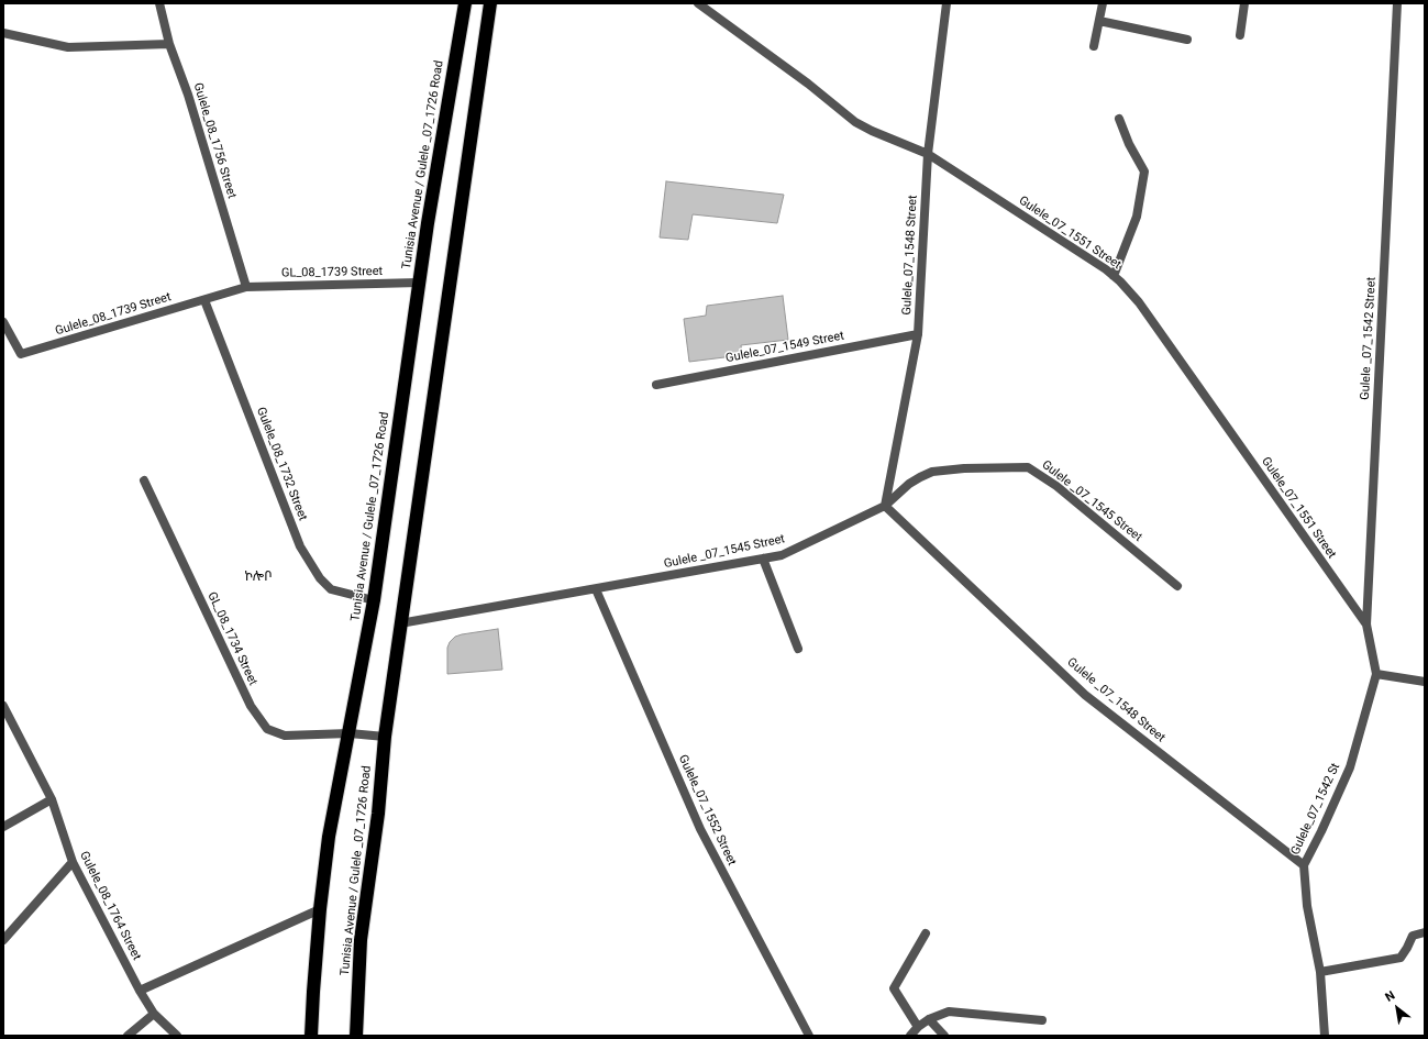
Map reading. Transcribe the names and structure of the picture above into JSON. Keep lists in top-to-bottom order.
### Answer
{
  "streets": {
    "highway": ["Tunisia Avenue / Gulele _07_1726 Road"],
    "street": [
      "Gulele_08_1756 Street",
      "Gulele_07_1551 Street",
      "Gulele_07_1548 Street",
      "GL_08_1739 Street",
      "Gulele_08_1739 Street",
      "Gulele _07_1542 Street",
      "Gulele_07_1549 Street",
      "Gulele_08_1732 Street",
      "Gulele _07_1545 Street",
      "GL_08_1734 Street",
      "Gulele _07_1548 Street",
      "Gulele_07_1542 St",
      "Gulele_07_1552 Street",
      "Gulele_08_1764 Street"
    ]
  },
  "crossings": [
    ["Gulele_08_1756 Street", "GL_08_1739 Street"],
    ["Gulele_08_1756 Street", "Gulele_08_1739 Street"],
    ["Tunisia Avenue / Gulele _07_1726 Road", "GL_08_1739 Street"],
    ["Tunisia Avenue / Gulele _07_1726 Road", "Gulele_08_1732 Street"],
    ["Tunisia Avenue / Gulele _07_1726 Road", "Gulele _07_1545 Street"],
    ["Tunisia Avenue / Gulele _07_1726 Road", "GL_08_1734 Street"],
    ["Gulele_07_1551 Street", "Gulele_07_1548 Street"],
    ["Gulele_07_1551 Street", "Gulele _07_1542 Street"],
    ["Gulele_07_1548 Street", "Gulele_07_1549 Street"],
    ["Gulele_07_1548 Street", "Gulele _07_1545 Street"],
    ["Gulele_07_1548 Street", "Gulele _07_1548 Street"],
    ["GL_08_1739 Street", "Gulele_08_1739 Street"],
    ["Gulele_08_1739 Street", "Gulele_08_1732 Street"],
    ["Gulele _07_1542 Street", "Gulele_07_1542 St"],
    ["Gulele _07_1545 Street", "Gulele _07_1548 Street"],
    ["Gulele _07_1545 Street", "Gulele_07_1552 Street"],
    ["Gulele _07_1548 Street", "Gulele_07_1542 St"]
  ],
  "districts": ["ኮሎቦ"],
  "north": "top left"
}
